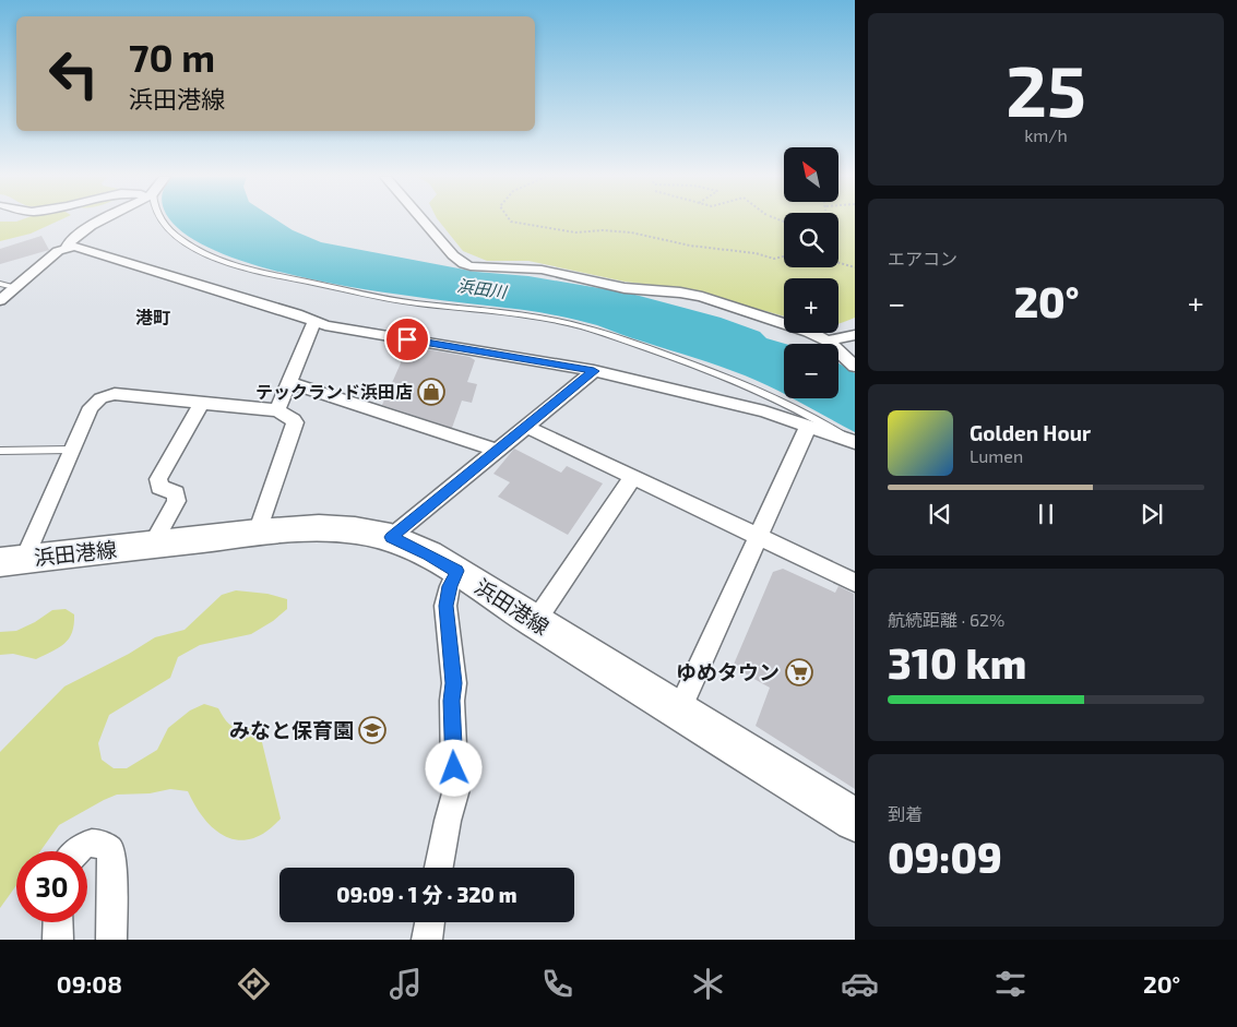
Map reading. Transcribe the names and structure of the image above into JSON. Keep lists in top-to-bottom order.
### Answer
{
  "streets": {
    "main road": ["浜田港線"]
  },
  "districts": ["港町"],
  "water": ["浜田川"],
  "places": {
    "shop": ["テックランド浜田店"],
    "supermarket": ["ゆめタウン"],
    "school or university": ["みなと保育園"]
  },
  "north": "top left",
  "page": {
    "tile": [
      ["25", "km/h"],
      "エアコン",
      ["航続距離 · 62%", "310 km"],
      ["到着", "09:09"]
    ],
    "turn": ["70 m", "浜田港線"],
    "map_buttons": ["+", "−"],
    "heat": ["−", "20°", "+"],
    "song": ["Golden Hour", "Lumen"],
    "limit": "30",
    "trip": "09:09 · 1 分 · 320 m",
    "tabs": ["09:08", "20°"]
  }
}
